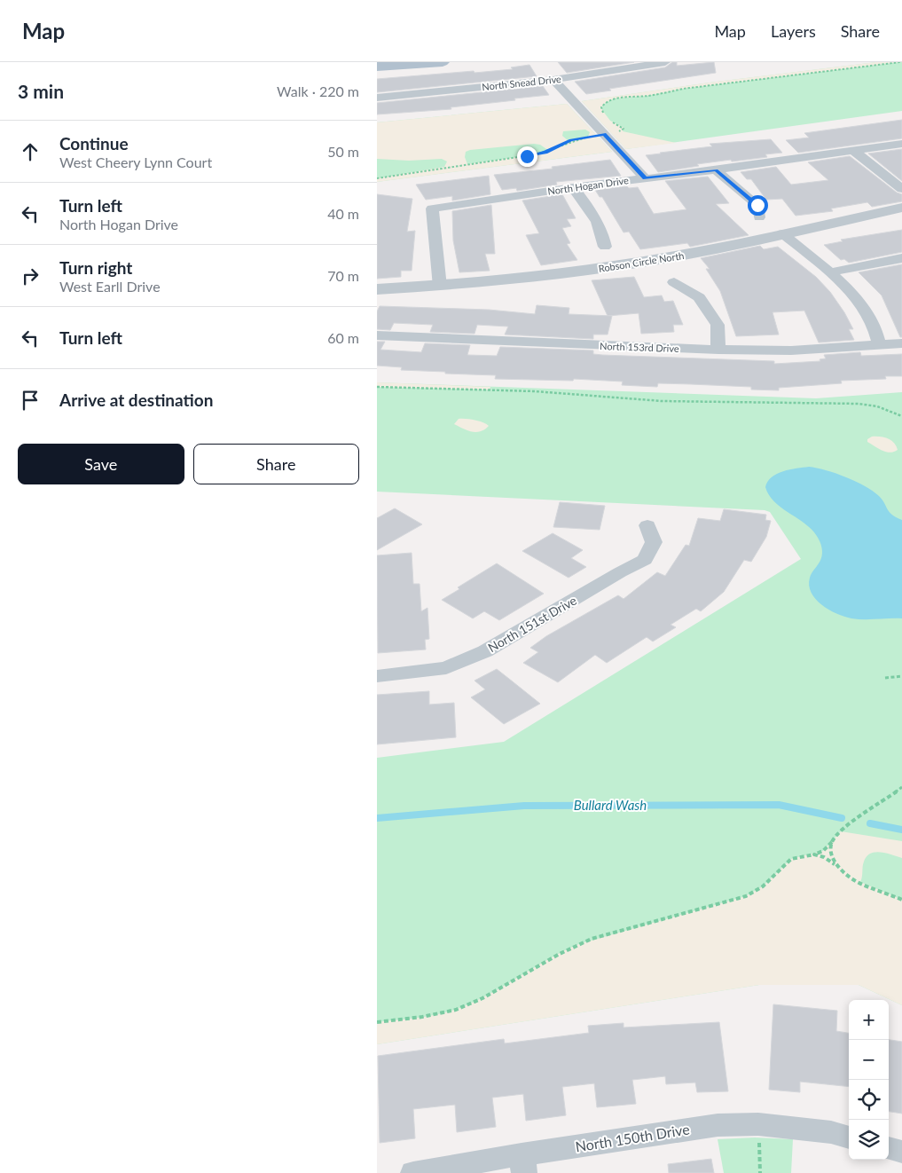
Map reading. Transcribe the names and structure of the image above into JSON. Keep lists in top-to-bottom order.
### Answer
{
  "streets": {
    "street": [
      "North Snead Drive",
      "North Hogan Drive",
      "Robson Circle North",
      "North 153rd Drive",
      "North 151st Drive",
      "North 150th Drive"
    ]
  },
  "crossings": [
    ["North Hogan Drive", "Robson Circle North"]
  ],
  "water": ["Bullard Wash"],
  "page": {
    "header": "Map",
    "nav": ["Map", "Layers", "Share"],
    "heading": ["3 min", "Walk · 220 m"],
    "list": [
      ["Continue", "West Cheery Lynn Court", "50 m"],
      ["Turn left", "North Hogan Drive", "40 m"],
      ["Turn right", "West Earll Drive", "70 m"],
      ["Turn left", "60 m"],
      "Arrive at destination"
    ],
    "buttons": ["Save", "Share"],
    "map_buttons": ["+", "−"]
  }
}
